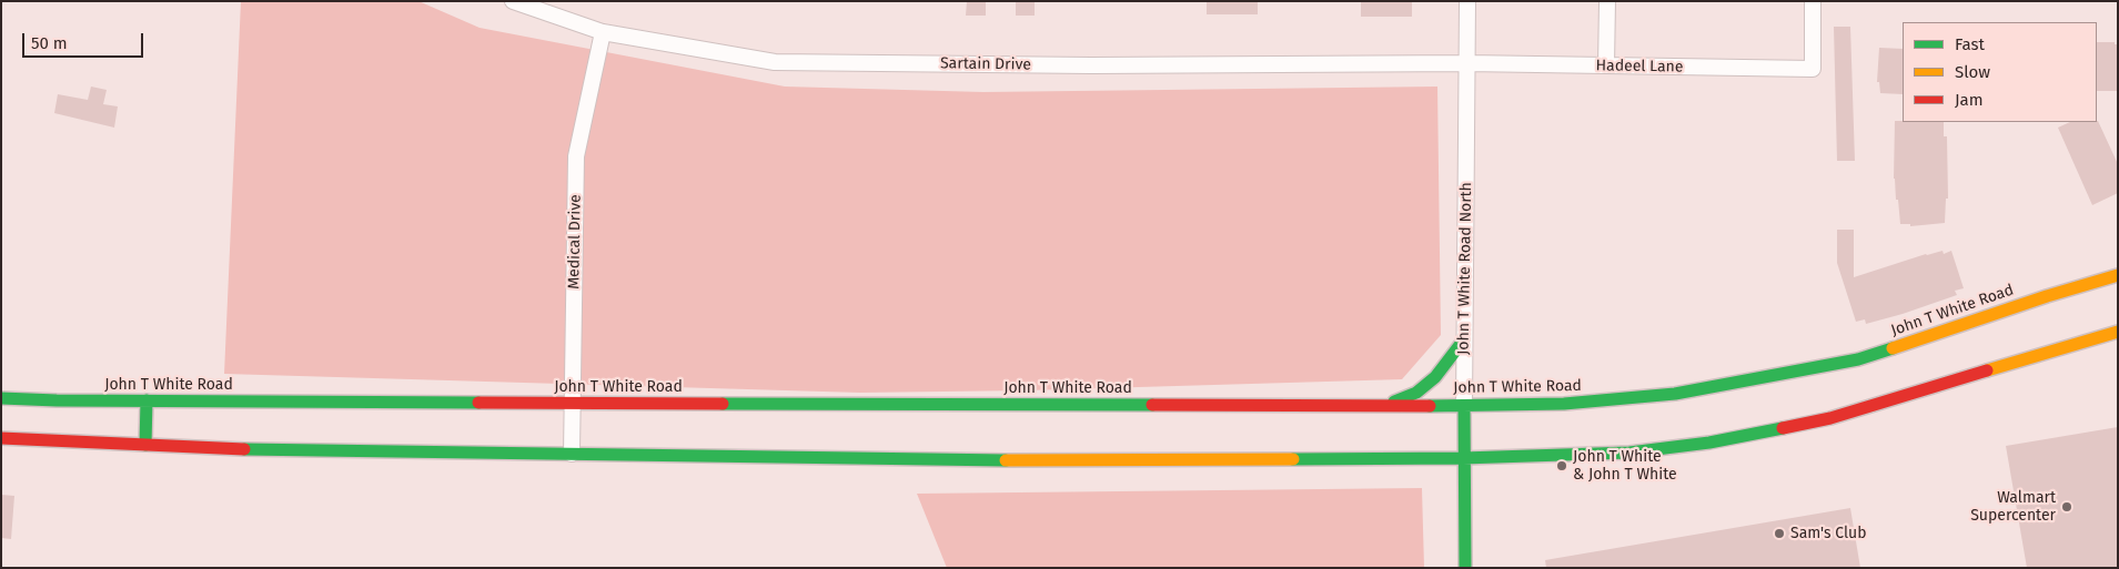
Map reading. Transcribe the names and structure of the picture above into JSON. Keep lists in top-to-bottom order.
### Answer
{
  "streets": {
    "main road": ["John T White Road North", "John T White Road"],
    "street": ["Sartain Drive", "Hadeel Lane", "Medical Drive"]
  },
  "crossings": [
    ["Sartain Drive", "Hadeel Lane"],
    ["Sartain Drive", "Medical Drive"],
    ["Sartain Drive", "John T White Road North"],
    ["Hadeel Lane", "John T White Road North"],
    ["Medical Drive", "John T White Road"],
    ["John T White Road North", "John T White Road"]
  ],
  "places": ["John T White & John T White", "Walmart Supercenter", "Sam's Club"],
  "legend": ["Fast", "Slow", "Jam"],
  "scale_bar": "50 m"
}
